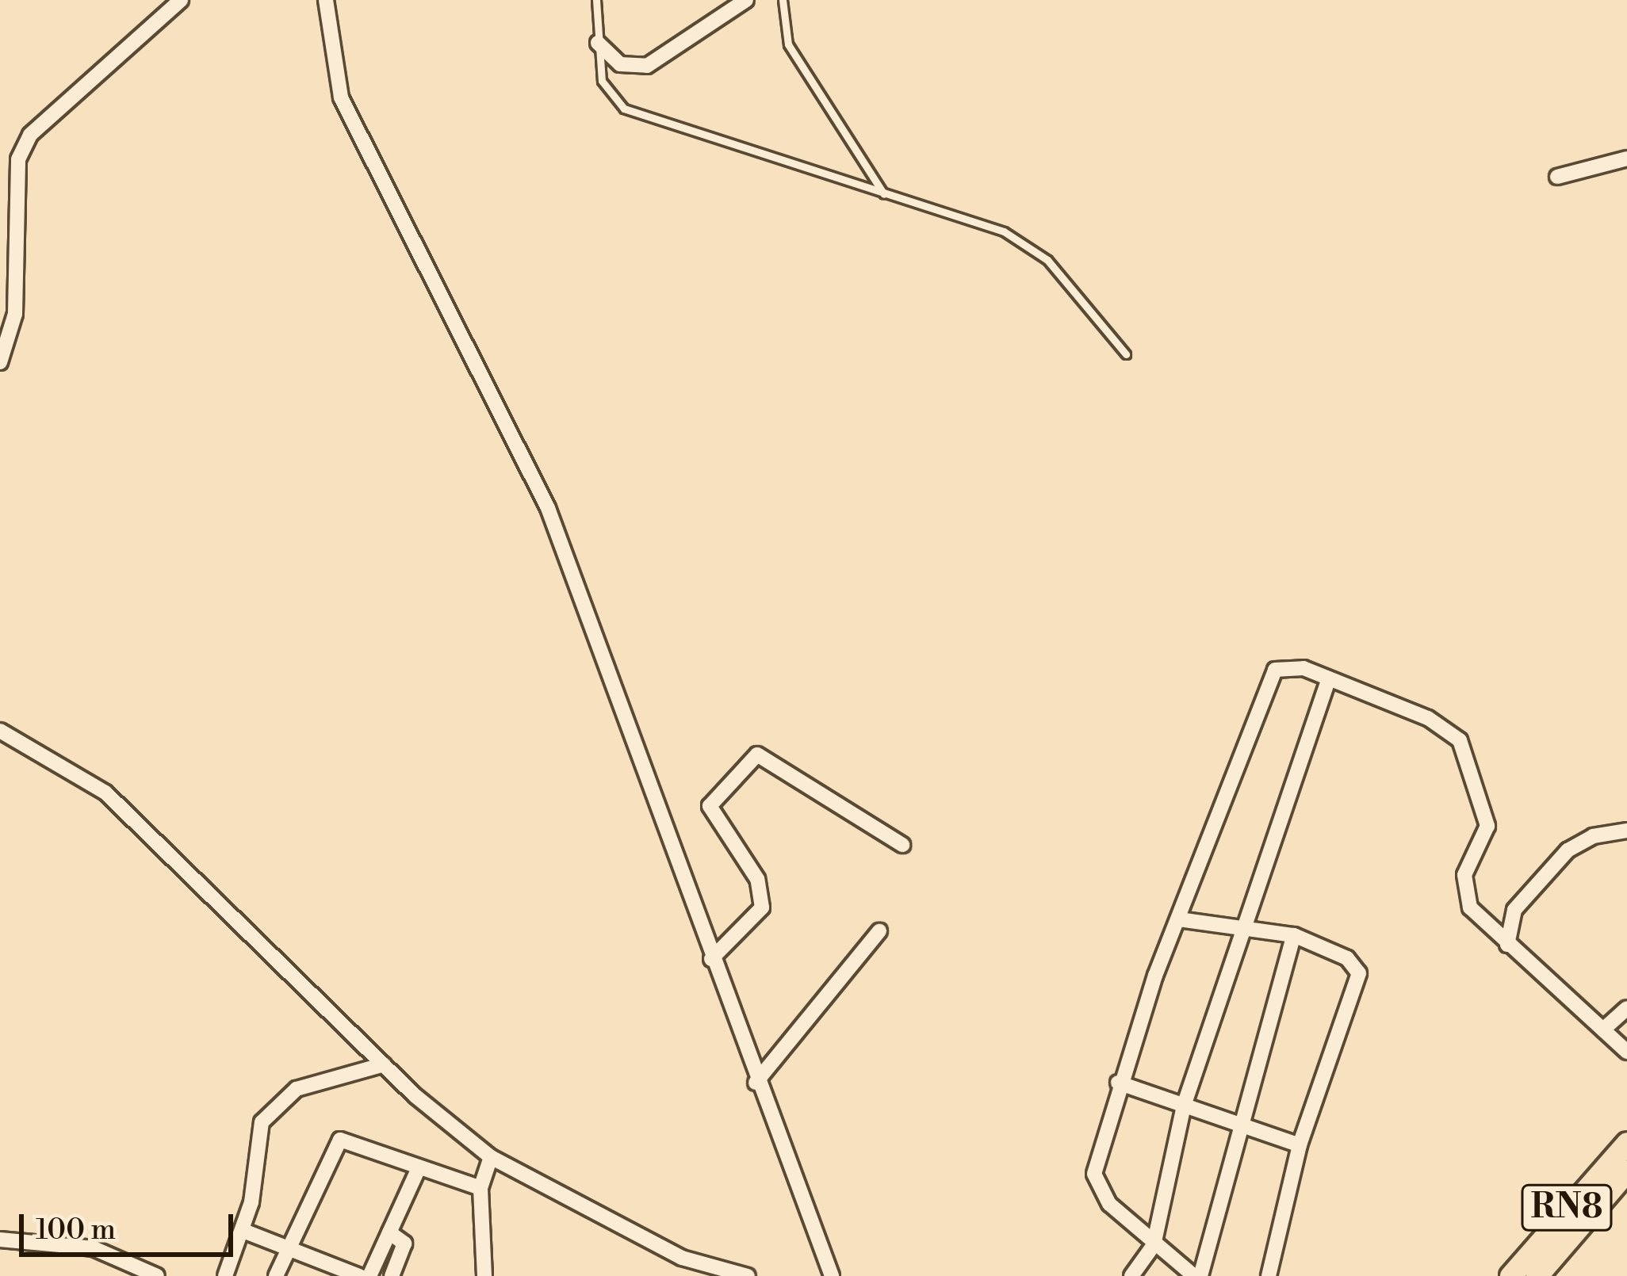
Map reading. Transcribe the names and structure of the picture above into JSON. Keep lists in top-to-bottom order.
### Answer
{
  "streets": {
    "main road": ["RN8"]
  },
  "scale_bar": "100 m"
}
